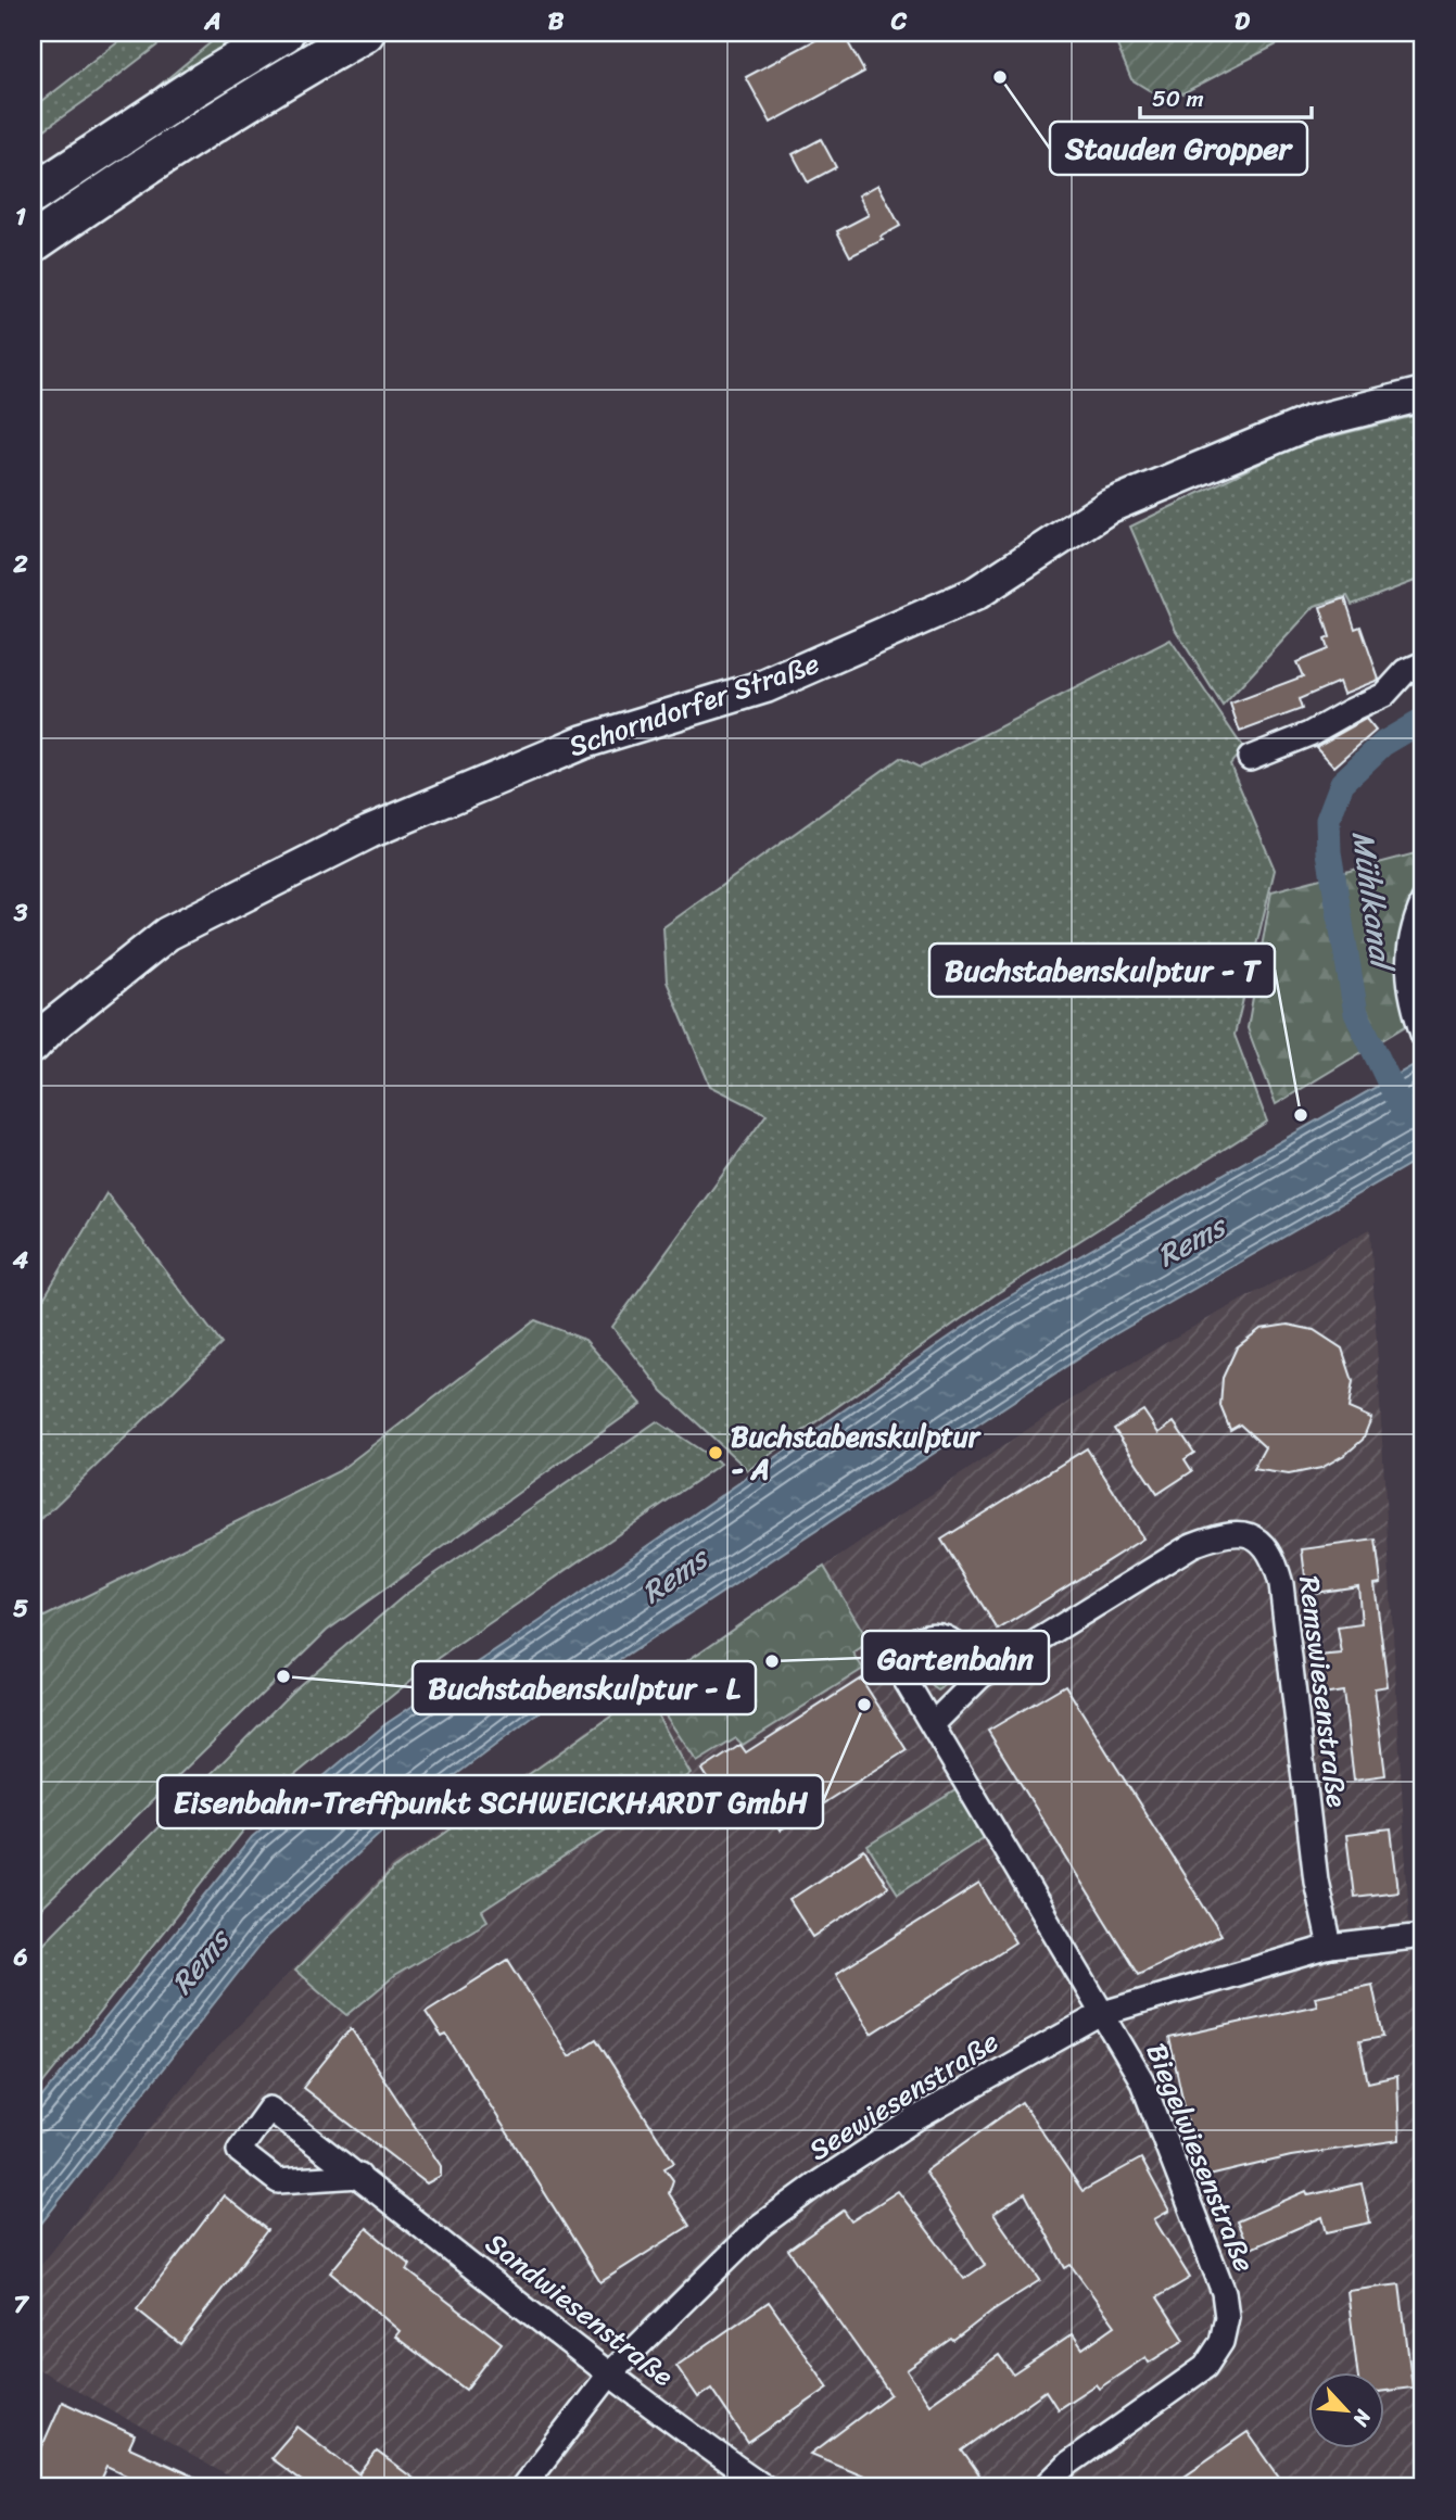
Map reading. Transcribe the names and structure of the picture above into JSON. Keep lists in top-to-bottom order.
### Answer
{
  "streets": {
    "main road": ["Schorndorfer Straße"],
    "street": [
      "Remswiesenstraße",
      "Seewiesenstraße",
      "Biegelwiesenstraße",
      "Sandwiesenstraße"
    ]
  },
  "crossings": [
    ["Remswiesenstraße", "Seewiesenstraße"],
    ["Remswiesenstraße", "Biegelwiesenstraße"],
    ["Seewiesenstraße", "Biegelwiesenstraße"],
    ["Seewiesenstraße", "Sandwiesenstraße"]
  ],
  "water": ["Mühlkanal", "Rems"],
  "places": [
    "Stauden Gropper",
    "Buchstabenskulptur - T",
    "Buchstabenskulptur - A",
    "Gartenbahn",
    "Buchstabenskulptur - L",
    "Eisenbahn-Treffpunkt SCHWEICKHARDT GmbH"
  ],
  "scale_bar": "50 m",
  "north": "bottom right",
  "grid": {
    "columns": [
      "A",
      "B",
      "C",
      "D"
    ],
    "rows": [
      "1",
      "2",
      "3",
      "4",
      "5",
      "6",
      "7"
    ]
  }
}
